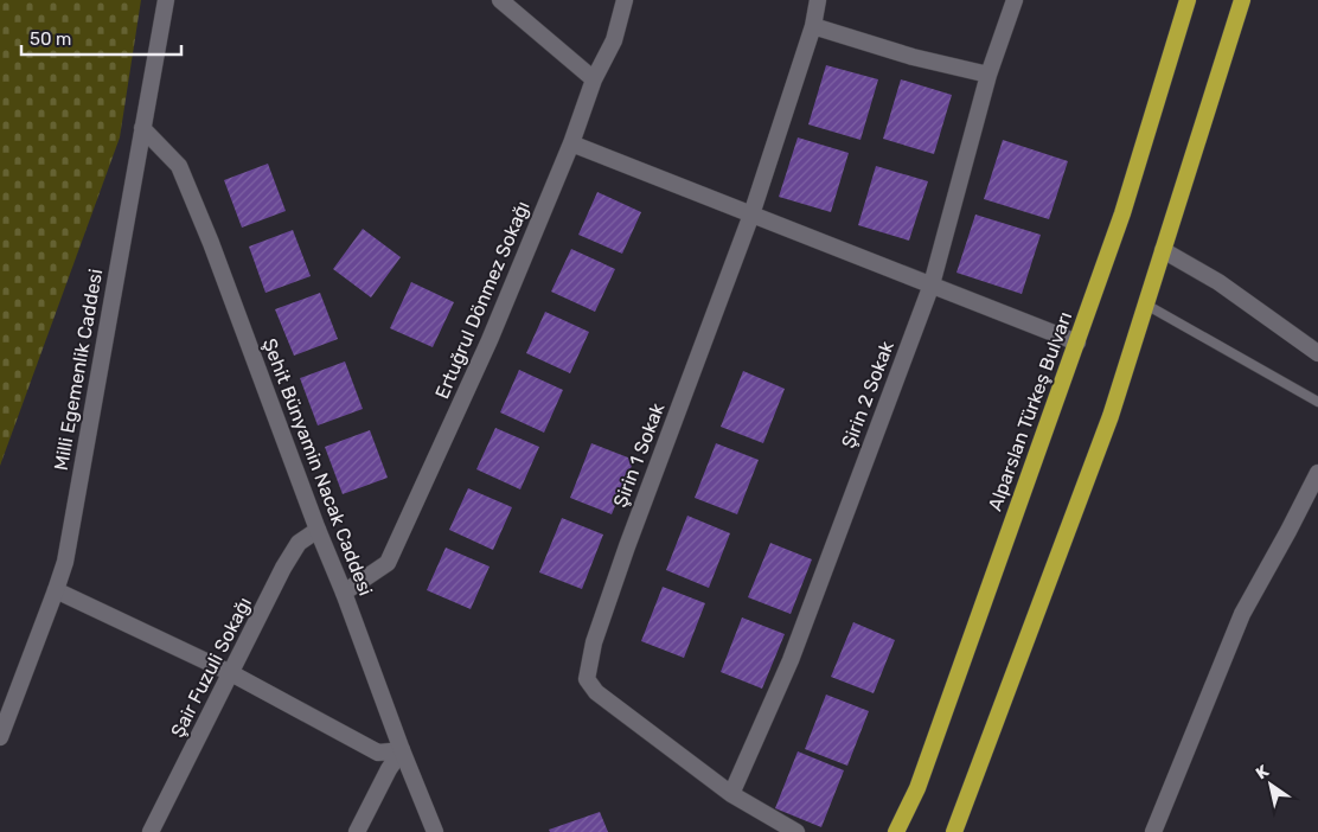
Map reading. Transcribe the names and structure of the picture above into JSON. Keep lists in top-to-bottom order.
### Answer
{
  "streets": {
    "highway": ["Alparslan Türkeş Bulvarı"],
    "street": [
      "Ertuğrul Dönmez Sokağı",
      "Milli Egemenlik Caddesi",
      "Şirin 2 Sokak",
      "Şirin 1 Sokak",
      "Şehit Bünyamin Nacak Caddesi",
      "Şair Fuzuli Sokağı"
    ]
  },
  "crossings": [
    ["Ertuğrul Dönmez Sokağı", "Şehit Bünyamin Nacak Caddesi"],
    ["Milli Egemenlik Caddesi", "Şehit Bünyamin Nacak Caddesi"],
    ["Şirin 2 Sokak", "Şirin 1 Sokak"],
    ["Şehit Bünyamin Nacak Caddesi", "Şair Fuzuli Sokağı"]
  ],
  "scale_bar": "50 m",
  "north": "top left"
}
